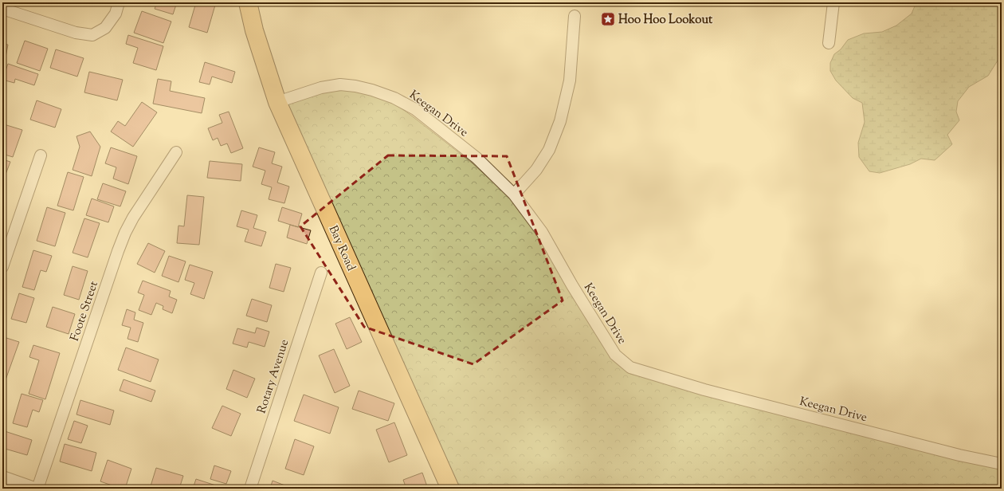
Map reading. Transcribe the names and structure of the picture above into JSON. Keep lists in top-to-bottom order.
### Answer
{
  "streets": {
    "main road": ["Bay Road"],
    "street": ["Keegan Drive", "Foote Street", "Rotary Avenue"]
  },
  "crossings": [
    ["Keegan Drive", "Bay Road"]
  ],
  "places": {
    "place": ["Hoo Hoo Lookout"]
  }
}
